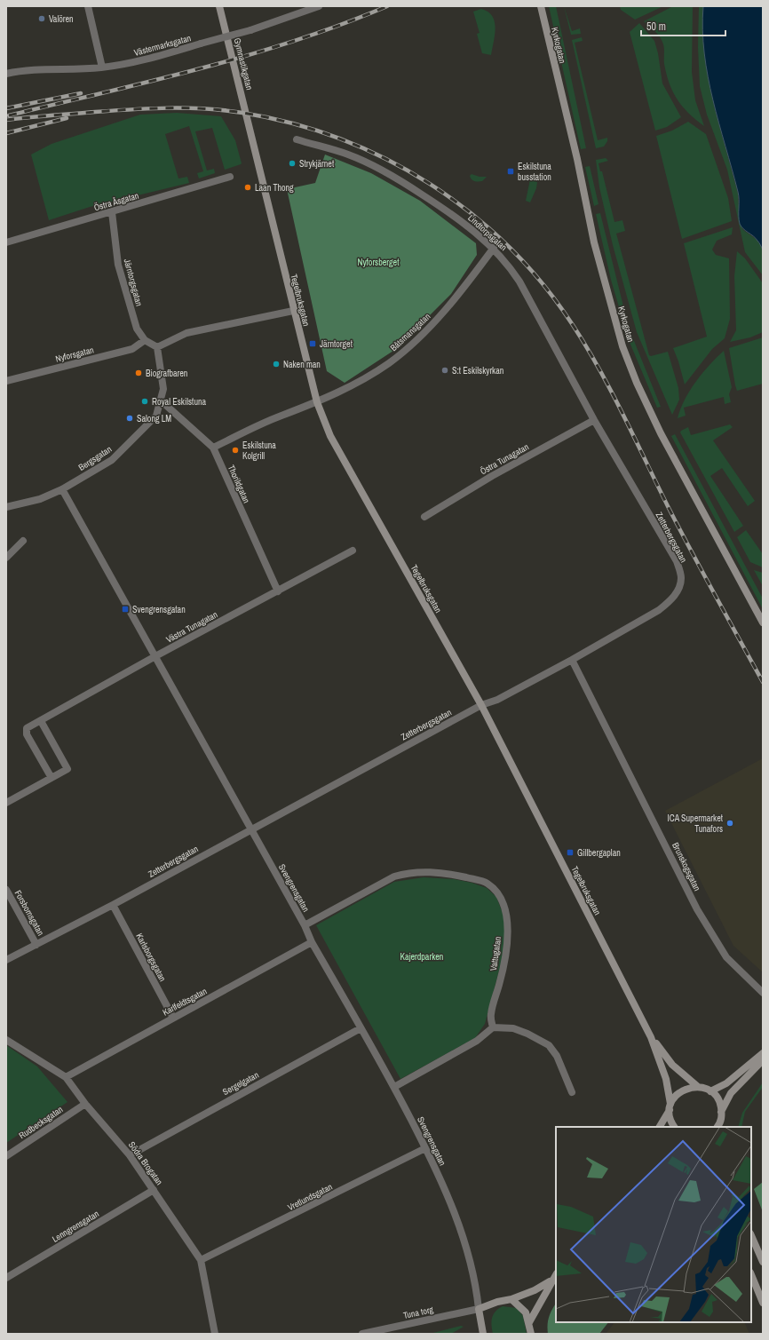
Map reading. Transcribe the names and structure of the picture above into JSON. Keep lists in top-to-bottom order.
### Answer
{
  "streets": {
    "street": [
      "Västermarksgatan",
      "Kyrkogatan",
      "Gymnastikgatan",
      "Östra Åsgatan",
      "Lindtorpsgatan",
      "Järntorgsgatan",
      "Tegelbruksgatan",
      "Båtsmansgatan",
      "Nyforsgatan",
      "Bergsgatan",
      "Östra Tunagatan",
      "Thorildgatan",
      "Zetterbergsgatan",
      "Västra Tunagatan",
      "Brunskogsgatan",
      "Svengrensgatan",
      "Forsbomsgatan",
      "Vattugatan",
      "Karlsborgsgatan",
      "Karlfeldtsgatan",
      "Sergelgatan",
      "Rudbecksgatan",
      "Södra Brogatan",
      "Vretlundsgatan",
      "Lenngrensgatan",
      "Tuna torg"
    ]
  },
  "crossings": [
    ["Gymnastikgatan", "Tegelbruksgatan"],
    ["Östra Åsgatan", "Järntorgsgatan"],
    ["Lindtorpsgatan", "Båtsmansgatan"],
    ["Lindtorpsgatan", "Östra Tunagatan"],
    ["Lindtorpsgatan", "Zetterbergsgatan"],
    ["Järntorgsgatan", "Nyforsgatan"],
    ["Järntorgsgatan", "Bergsgatan"],
    ["Tegelbruksgatan", "Båtsmansgatan"],
    ["Tegelbruksgatan", "Zetterbergsgatan"],
    ["Bergsgatan", "Thorildgatan"],
    ["Bergsgatan", "Svengrensgatan"],
    ["Östra Tunagatan", "Zetterbergsgatan"],
    ["Thorildgatan", "Västra Tunagatan"],
    ["Zetterbergsgatan", "Brunskogsgatan"],
    ["Zetterbergsgatan", "Svengrensgatan"],
    ["Zetterbergsgatan", "Forsbomsgatan"],
    ["Zetterbergsgatan", "Karlsborgsgatan"],
    ["Västra Tunagatan", "Svengrensgatan"],
    ["Svengrensgatan", "Vattugatan"],
    ["Svengrensgatan", "Karlfeldtsgatan"],
    ["Svengrensgatan", "Sergelgatan"],
    ["Svengrensgatan", "Vretlundsgatan"],
    ["Svengrensgatan", "Tuna torg"],
    ["Karlsborgsgatan", "Karlfeldtsgatan"],
    ["Karlfeldtsgatan", "Södra Brogatan"],
    ["Sergelgatan", "Södra Brogatan"],
    ["Rudbecksgatan", "Södra Brogatan"],
    ["Södra Brogatan", "Vretlundsgatan"],
    ["Södra Brogatan", "Lenngrensgatan"]
  ],
  "parks": ["Nyforsberget", "Kajerdparken"],
  "places": {
    "other": [
      "Valören",
      "Strykjärnet",
      "Laan Thong",
      "Naken man",
      "S:t Eskilskyrkan",
      "Biografbaren",
      "Royal Eskilstuna",
      "Salong LM",
      "Eskilstuna Kolgrill",
      "ICA Supermarket Tunafors"
    ],
    "transit": [
      "Eskilstuna busstation",
      "Järntorget",
      "Svengrensgatan",
      "Gillbergaplan"
    ]
  },
  "scale_bar": "50 m"
}
